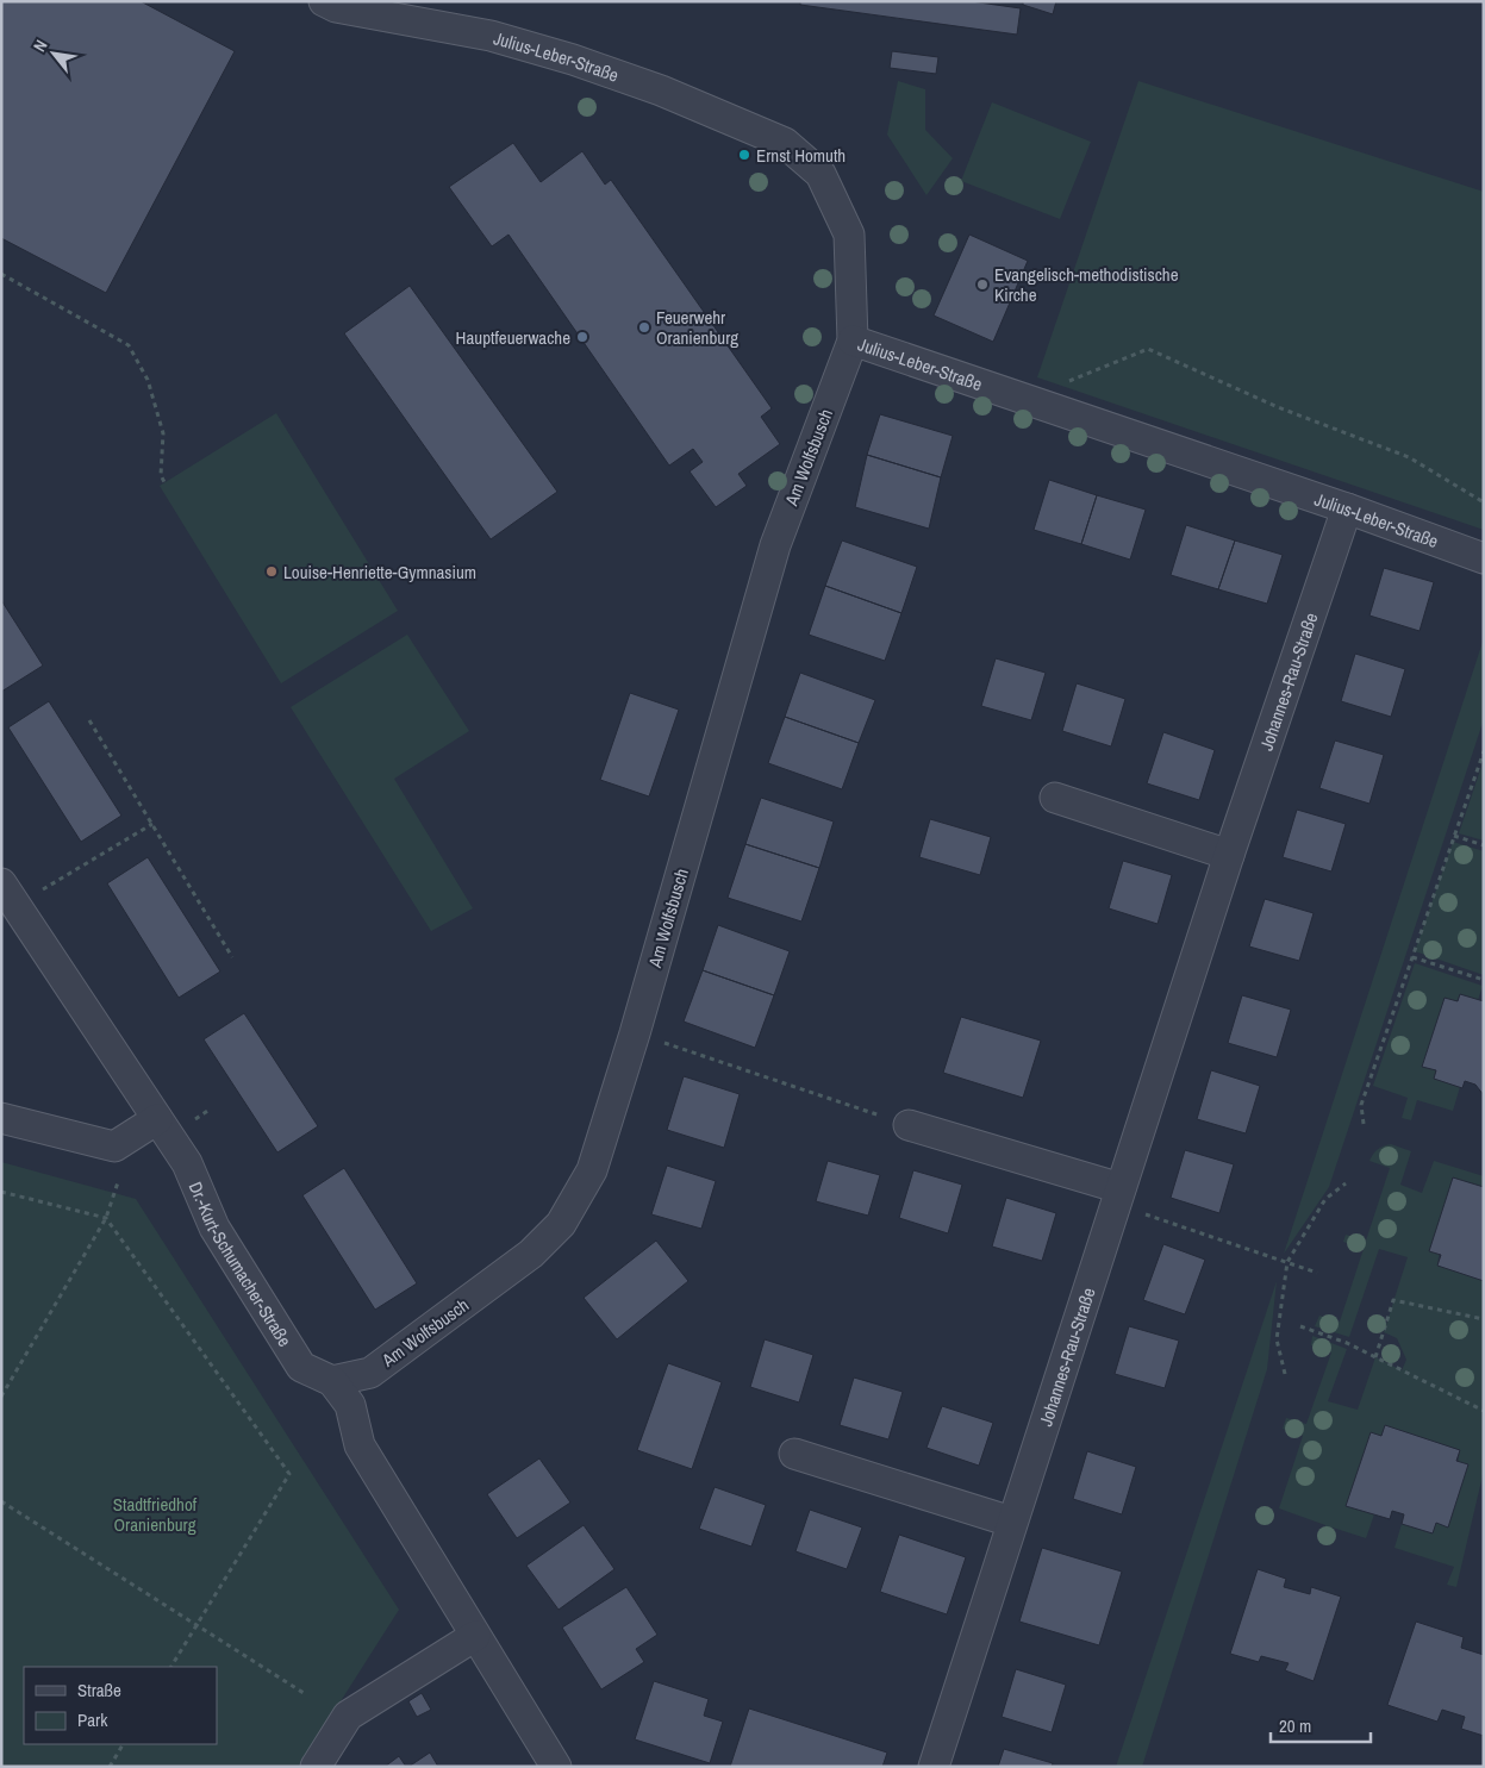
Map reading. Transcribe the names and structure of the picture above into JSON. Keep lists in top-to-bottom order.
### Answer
{
  "streets": {
    "street": [
      "Julius-Leber-Straße",
      "Am Wolfsbusch",
      "Johannes-Rau-Straße",
      "Dr.-Kurt-Schumacher-Straße"
    ]
  },
  "crossings": [
    ["Julius-Leber-Straße", "Am Wolfsbusch"],
    ["Julius-Leber-Straße", "Johannes-Rau-Straße"],
    ["Am Wolfsbusch", "Dr.-Kurt-Schumacher-Straße"]
  ],
  "parks": ["Stadtfriedhof Oranienburg"],
  "places": [
    "Ernst Homuth",
    "Evangelisch-methodistische Kirche",
    "Feuerwehr Oranienburg",
    "Hauptfeuerwache",
    "Louise-Henriette-Gymnasium"
  ],
  "legend": ["Straße", "Park"],
  "scale_bar": "20 m",
  "north": "top left"
}
